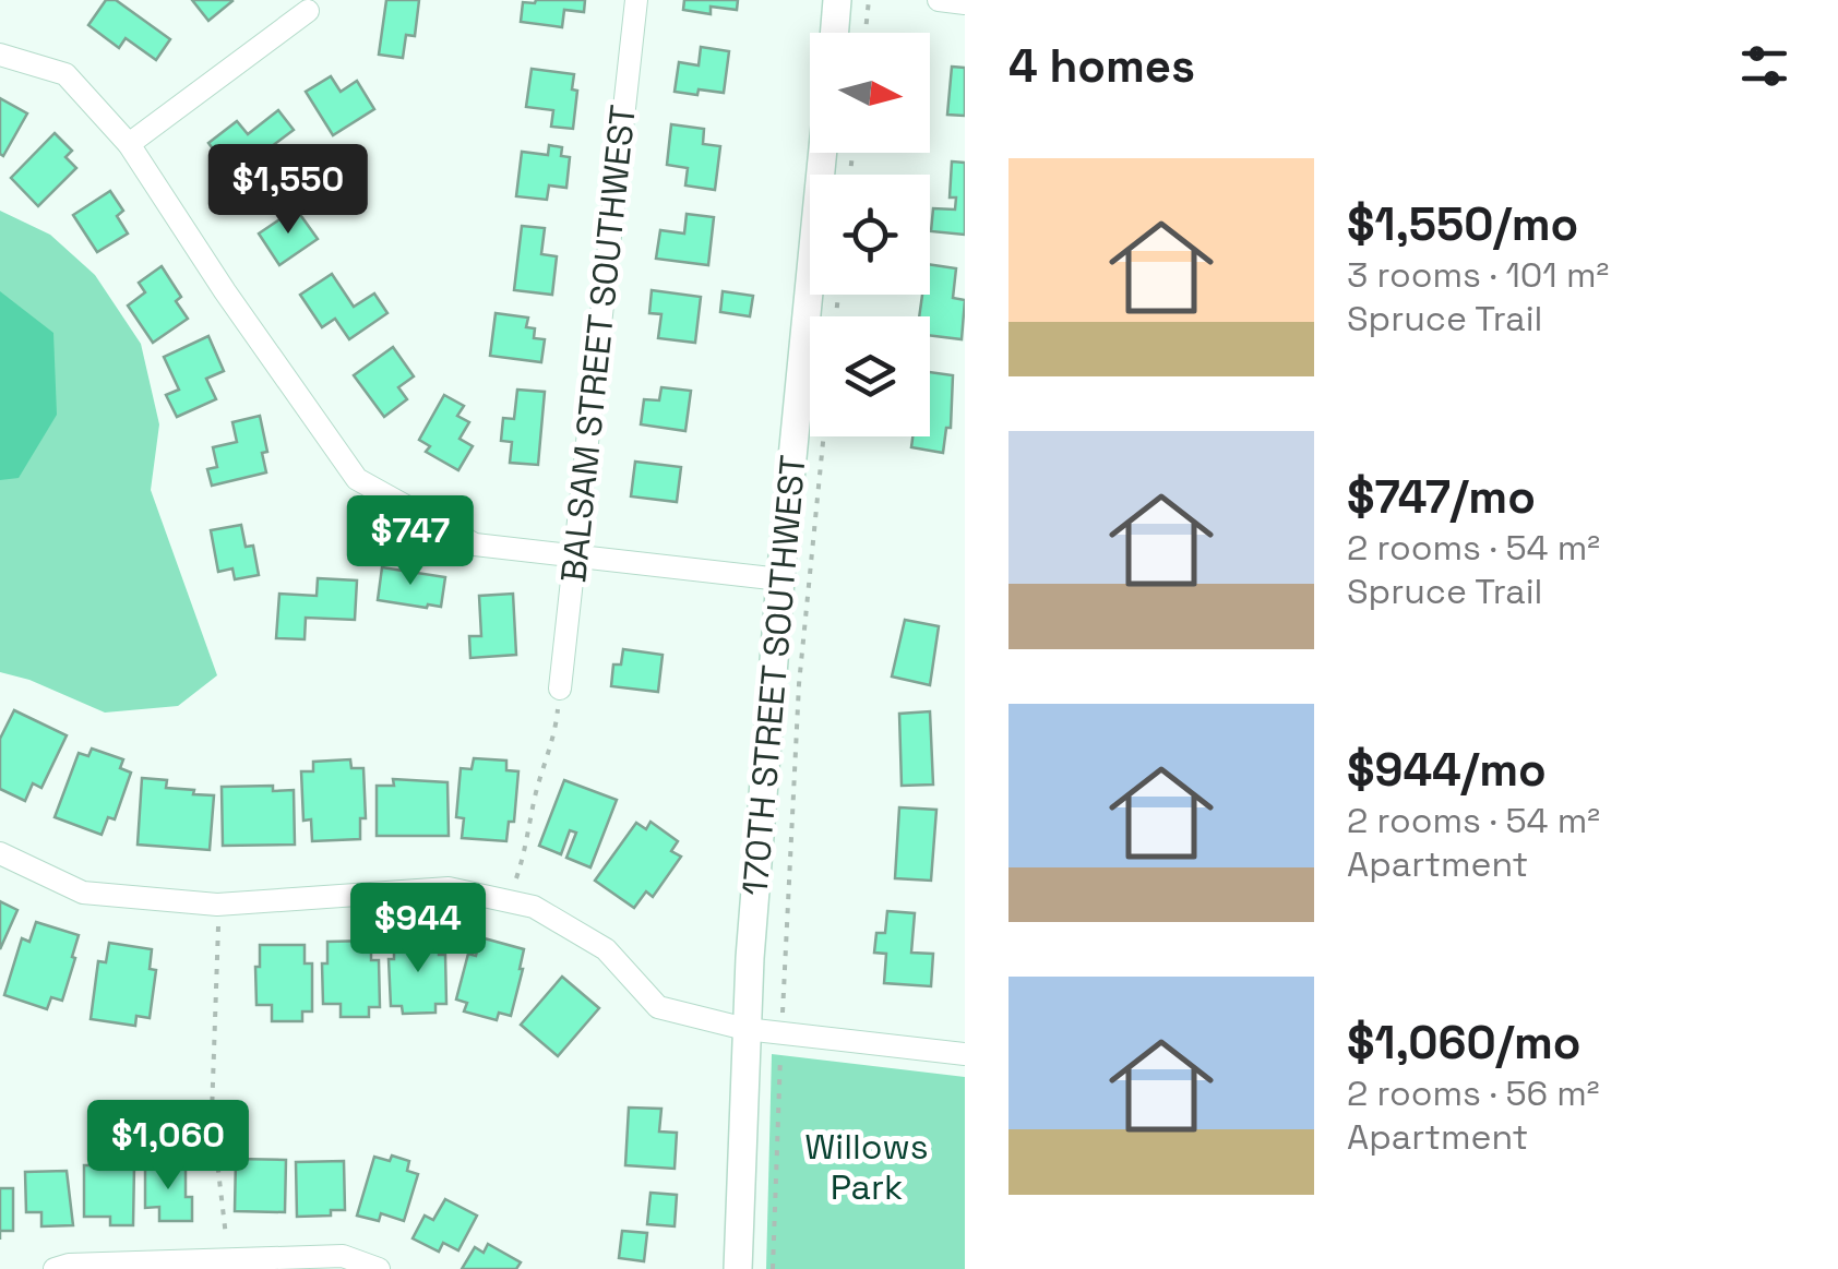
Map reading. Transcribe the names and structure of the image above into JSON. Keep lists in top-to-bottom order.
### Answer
{
  "streets": {
    "street": ["BALSAM STREET SOUTHWEST", "170TH STREET SOUTHWEST"]
  },
  "parks": ["Willows Park"],
  "north": "right",
  "page": {
    "heading": "4 homes",
    "list": [
      {
        "name": "$1,550/mo",
        "note": "3 rooms · 101 m² · Spruce Trail"
      },
      {
        "name": "$747/mo",
        "note": "2 rooms · 54 m² · Spruce Trail"
      },
      {
        "name": "$944/mo",
        "note": "2 rooms · 54 m² · Apartment"
      },
      {
        "name": "$1,060/mo",
        "note": "2 rooms · 56 m² · Apartment"
      }
    ],
    "price": [
      "$1,550",
      "$747",
      "$944",
      "$1,060"
    ]
  }
}
